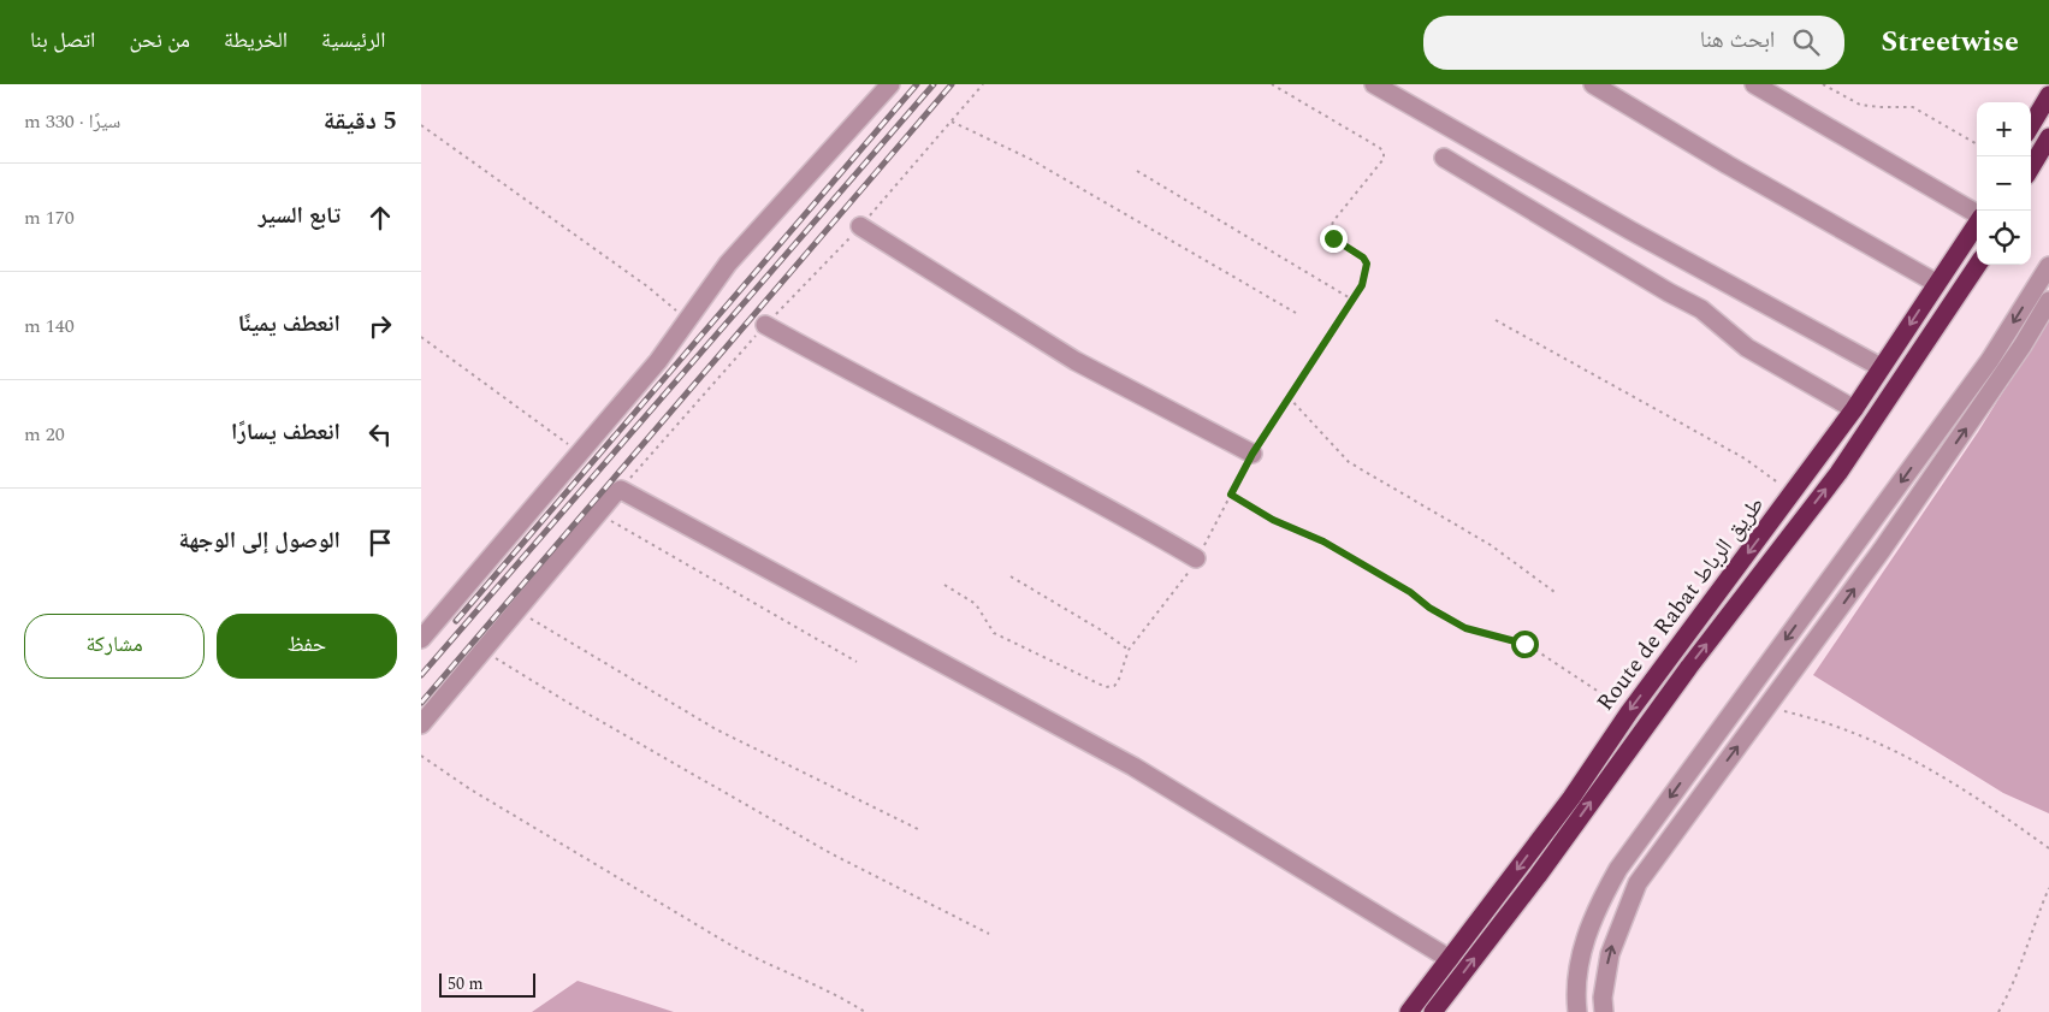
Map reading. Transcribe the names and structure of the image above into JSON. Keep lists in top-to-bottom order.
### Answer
{
  "streets": {
    "highway": ["Route de Rabat طريق الرباط"]
  },
  "scale_bar": "50 m",
  "page": {
    "header": "Streetwise",
    "search": "ابحث هنا",
    "nav": [
      "الرئيسية",
      "الخريطة",
      "من نحن",
      "اتصل بنا"
    ],
    "heading": ["5 دقيقة", "سيرًا · 330 m"],
    "map_buttons": ["+", "−"],
    "list": [
      ["تابع السير", "170 m"],
      ["انعطف يمينًا", "140 m"],
      ["انعطف يسارًا", "20 m"],
      "الوصول إلى الوجهة"
    ],
    "buttons": ["حفظ", "مشاركة"],
    "scale": "50 m"
  }
}
